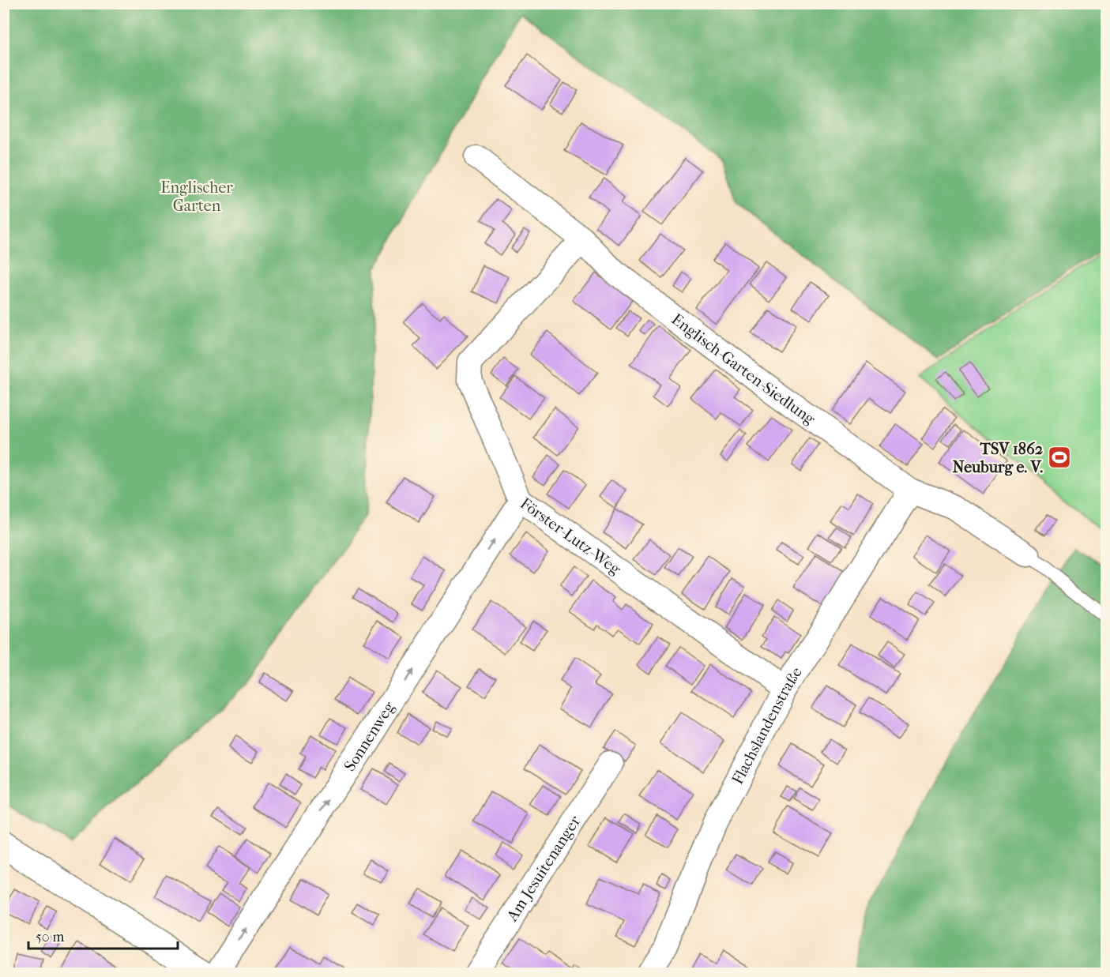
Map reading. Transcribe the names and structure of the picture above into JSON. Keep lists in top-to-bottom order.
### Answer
{
  "streets": {
    "street": [
      "Englisch-Garten-Siedlung",
      "Förster-Lutz-Weg",
      "Flachslandenstraße",
      "Sonnenweg",
      "Am Jesuitenanger"
    ]
  },
  "crossings": [
    ["Englisch-Garten-Siedlung", "Förster-Lutz-Weg"],
    ["Englisch-Garten-Siedlung", "Flachslandenstraße"],
    ["Förster-Lutz-Weg", "Flachslandenstraße"],
    ["Förster-Lutz-Weg", "Sonnenweg"]
  ],
  "one_way": ["Sonnenweg"],
  "parks": ["Englischer Garten"],
  "places": {
    "sports": ["TSV 1862 Neuburg e. V."]
  },
  "scale_bar": "50 m"
}
